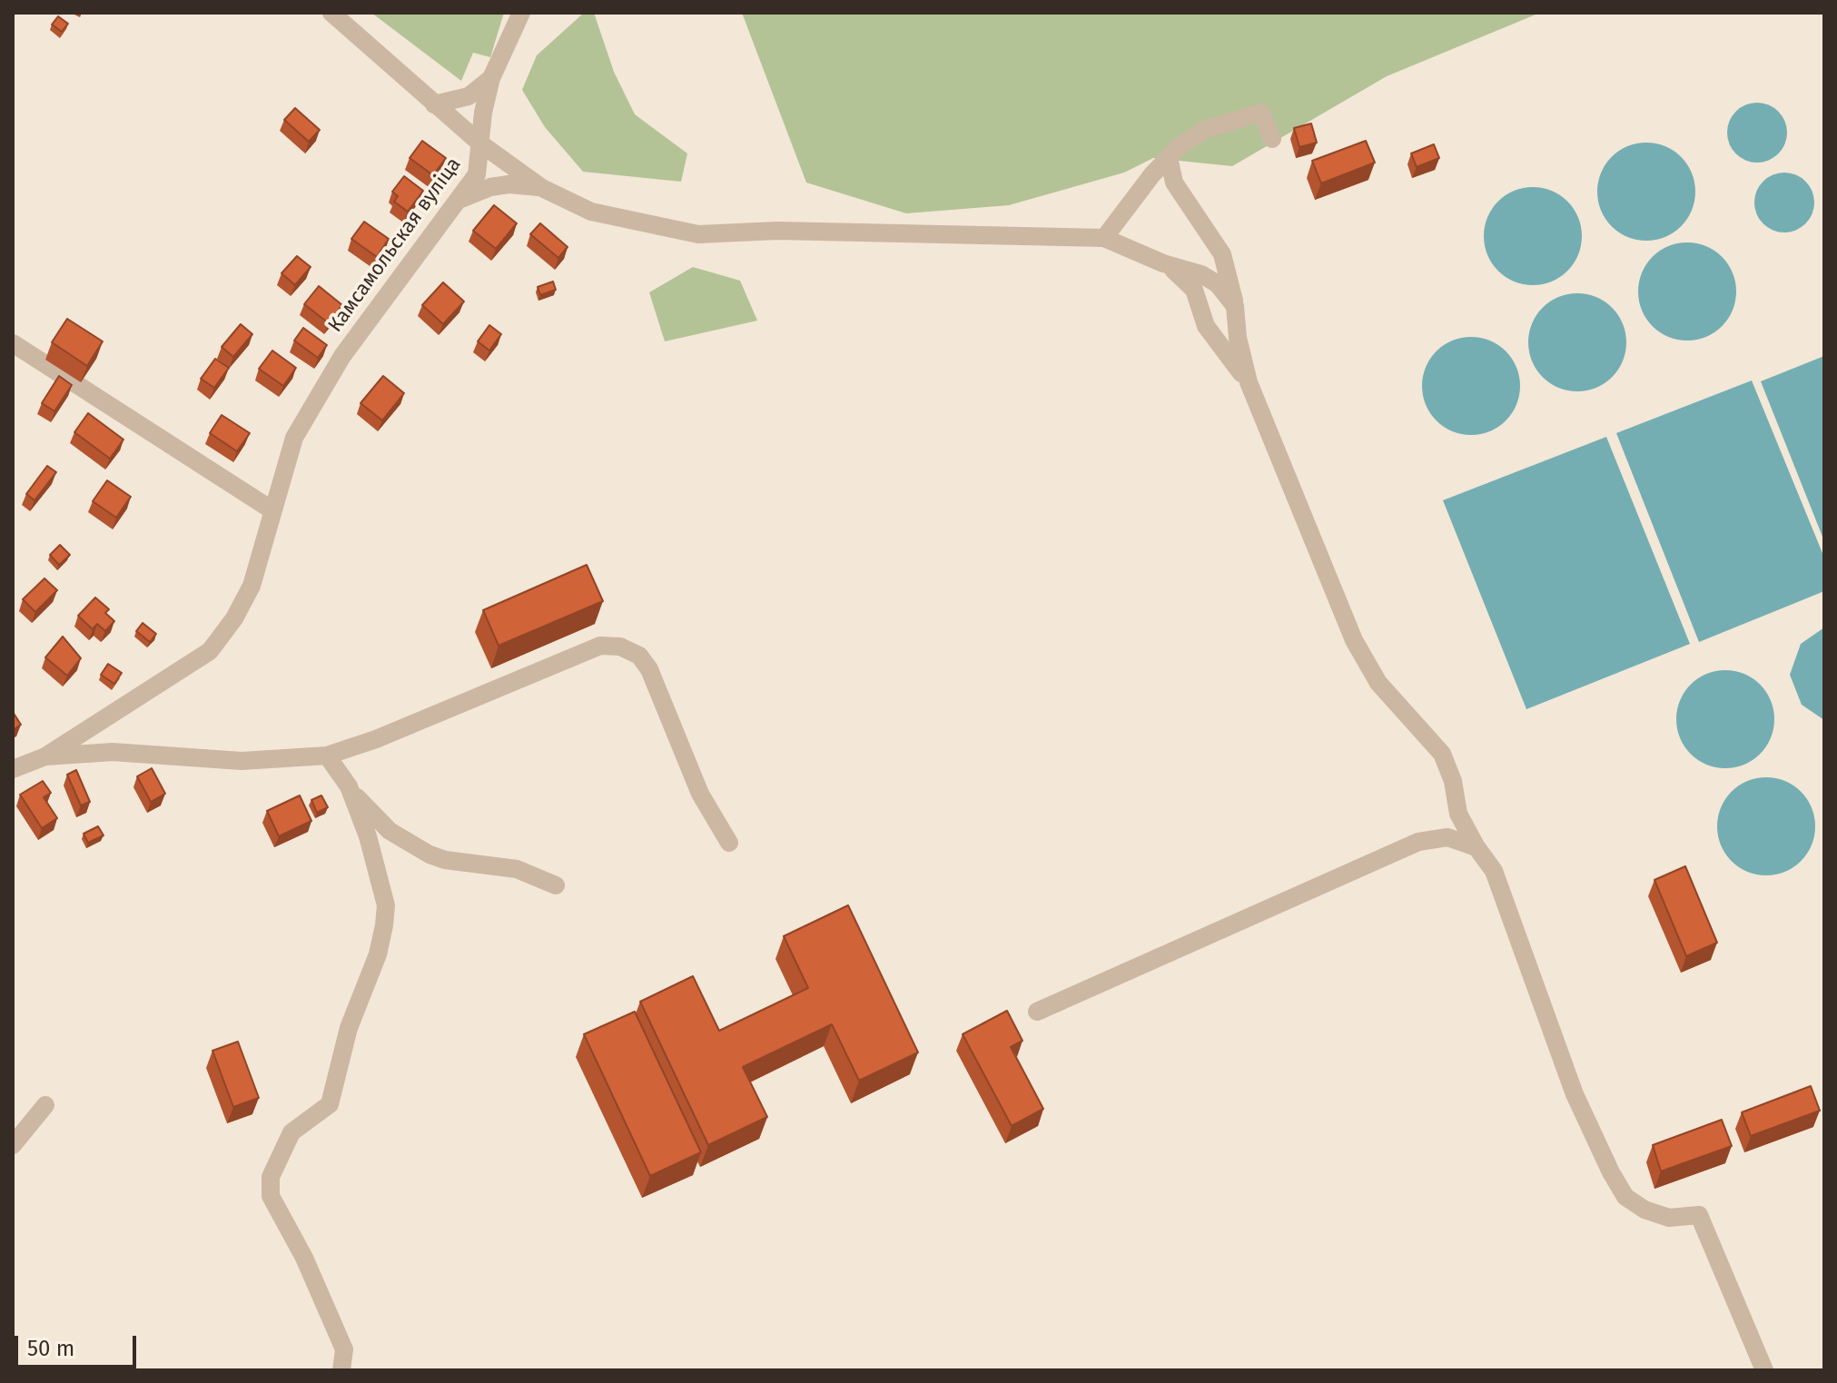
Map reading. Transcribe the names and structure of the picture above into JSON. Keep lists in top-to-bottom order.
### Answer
{
  "streets": {
    "street": ["Камсамольская вуліца"]
  },
  "scale_bar": "50 m"
}
